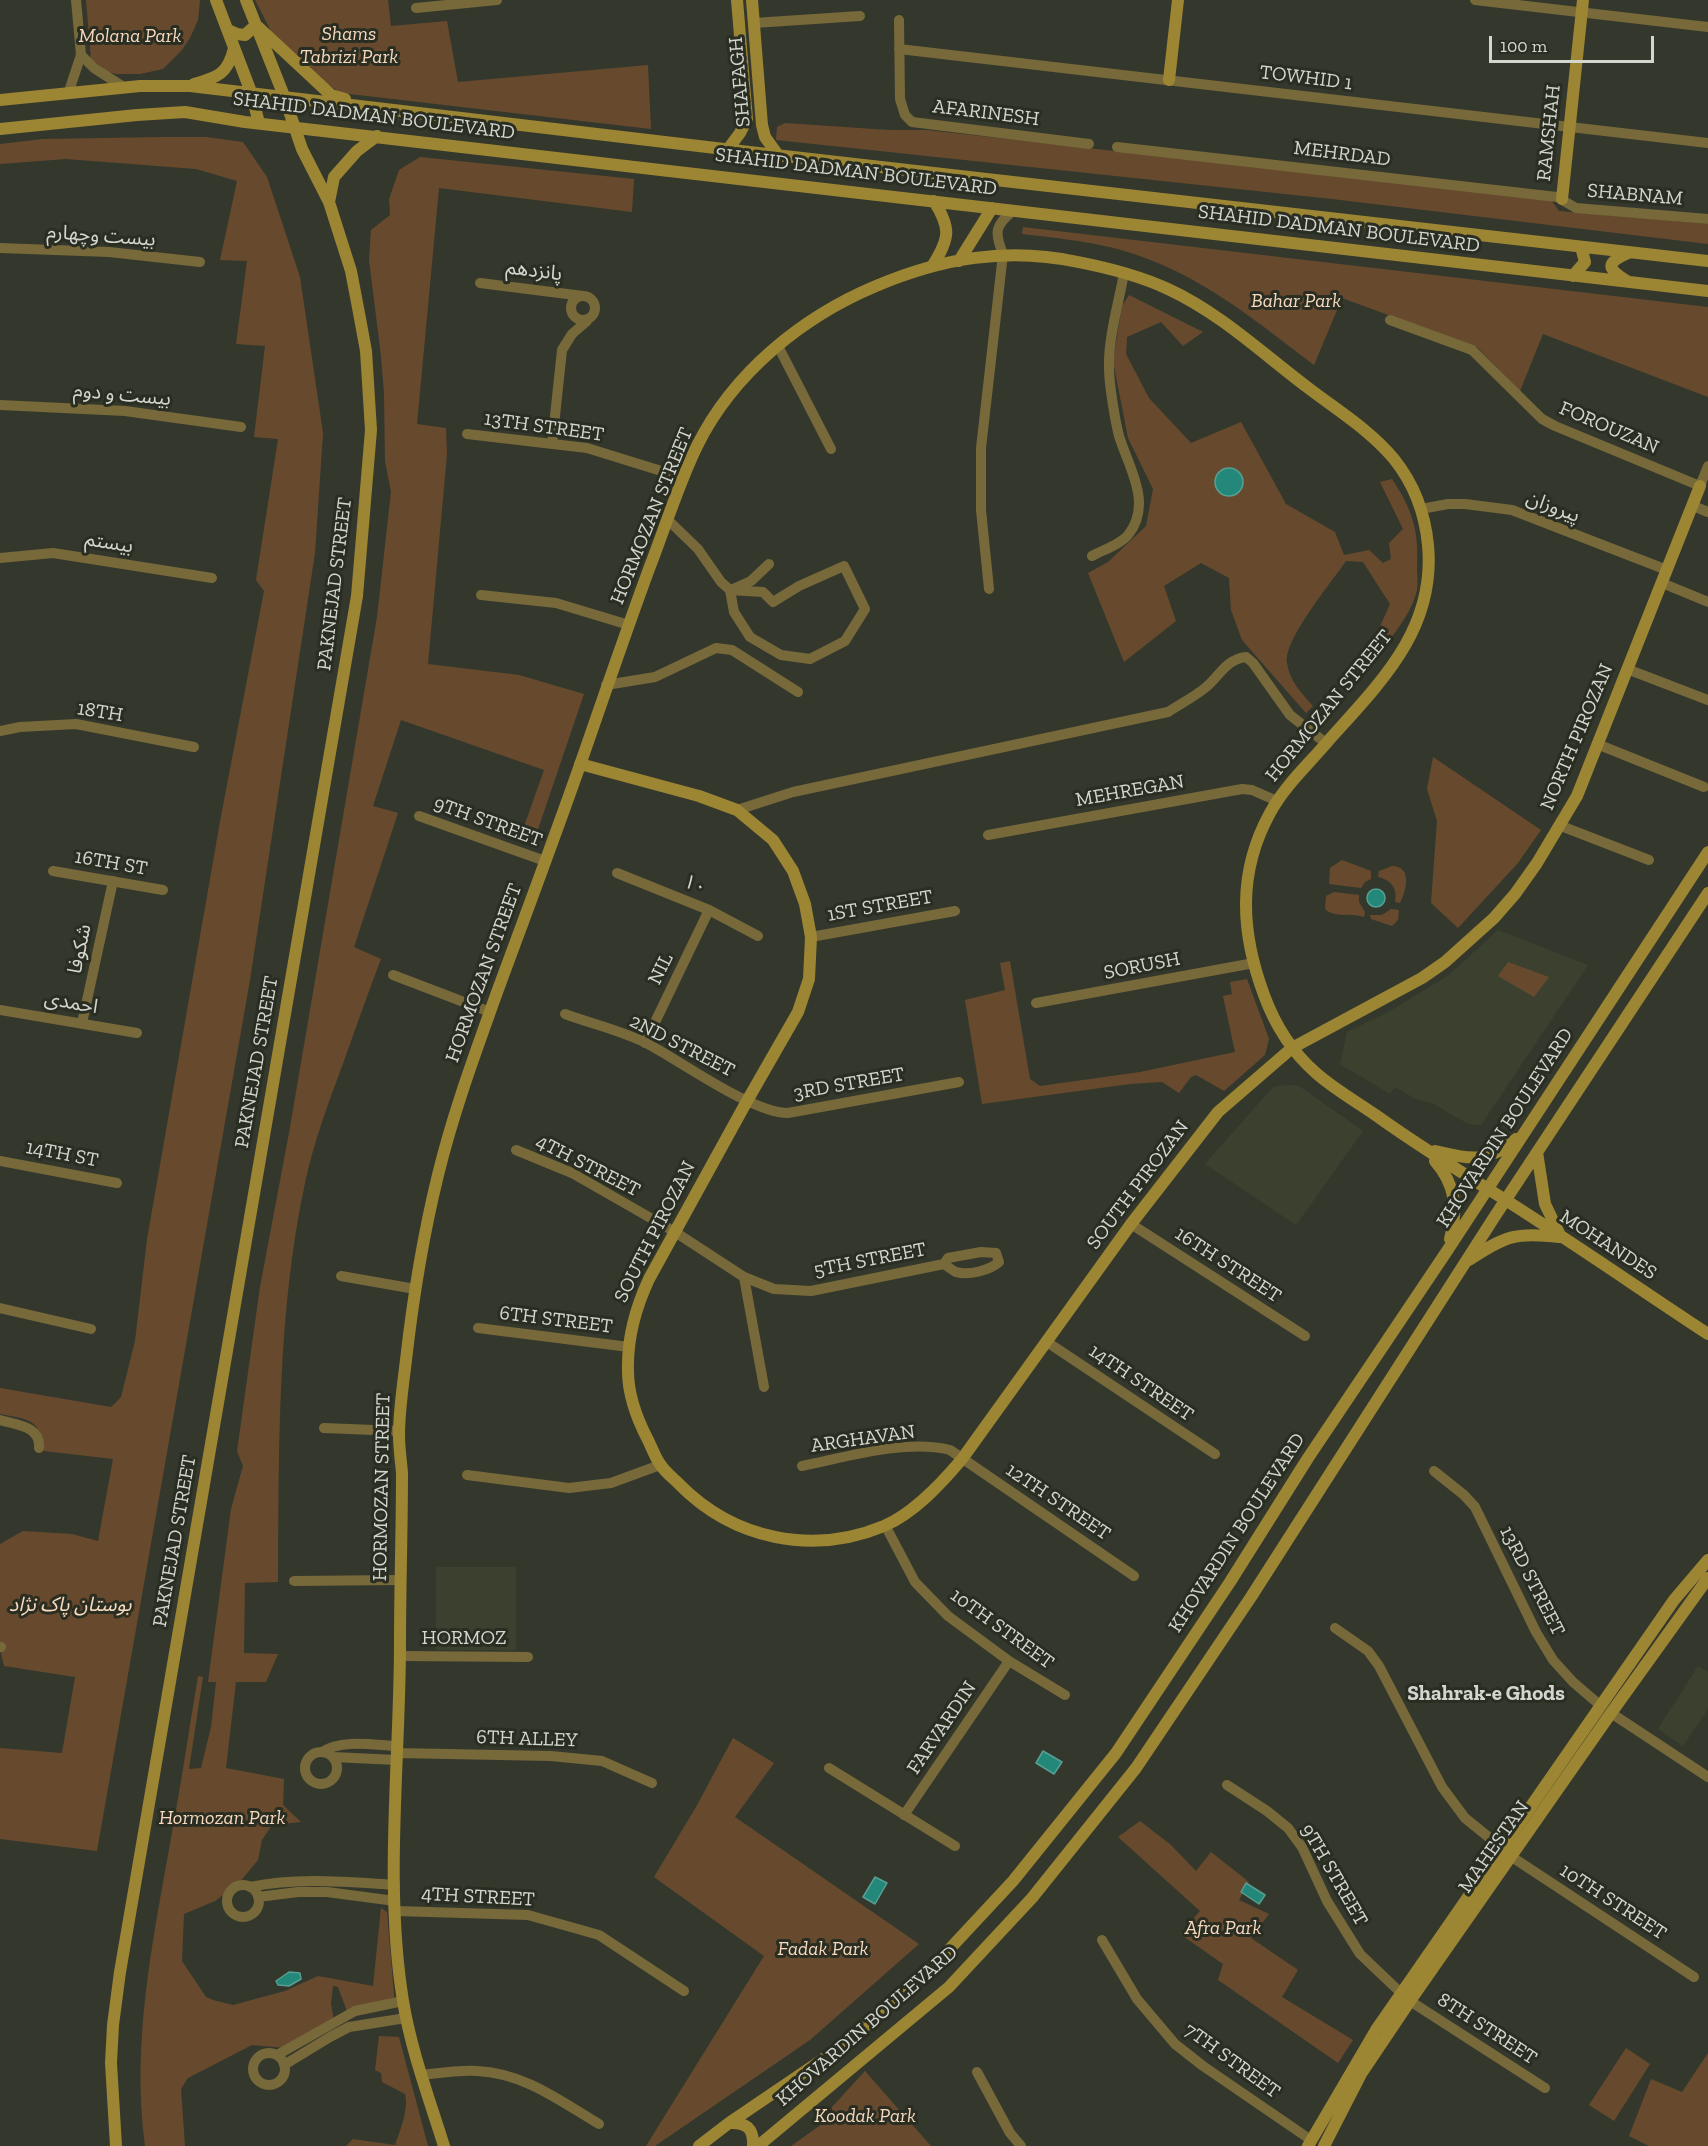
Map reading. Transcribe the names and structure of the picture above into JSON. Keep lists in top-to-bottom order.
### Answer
{
  "streets": {
    "main road": [
      "SHAFAGH",
      "SHAHID DADMAN BOULEVARD",
      "RAMSHAH",
      "HORMOZAN STREET",
      "PAKNEJAD STREET",
      "NORTH PIROZAN",
      "KHOVARDIN BOULEVARD",
      "SOUTH PIROZAN",
      "MOHANDES",
      "MAHESTAN"
    ],
    "street": [
      "TOWHID 1",
      "AFARINESH",
      "MEHRDAD",
      "SHABNAM",
      "بیست وچهارم",
      "پانزدهم",
      "بیست و دوم",
      "13TH STREET",
      "FOROUZAN",
      "پیروزان",
      "بیستم",
      "18TH",
      "MEHREGAN",
      "9TH STREET",
      "16TH ST",
      "۱۰",
      "1ST STREET",
      "شکوفا",
      "SORUSH",
      "NIL",
      "احمدی",
      "2ND STREET",
      "3RD STREET",
      "14TH ST",
      "4TH STREET",
      "5TH STREET",
      "16TH STREET",
      "6TH STREET",
      "14TH STREET",
      "ARGHAVAN",
      "12TH STREET",
      "13RD STREET",
      "10TH STREET",
      "HORMOZ",
      "FARVARDIN",
      "6TH ALLEY",
      "8TH STREET",
      "7TH STREET"
    ]
  },
  "crossings": [
    ["TOWHID 1", "AFARINESH"],
    ["TOWHID 1", "RAMSHAH"],
    ["SHAFAGH", "SHAHID DADMAN BOULEVARD"],
    ["SHAHID DADMAN BOULEVARD", "PAKNEJAD STREET"],
    ["RAMSHAH", "MEHRDAD"],
    ["RAMSHAH", "SHABNAM"],
    ["MEHRDAD", "SHABNAM"],
    ["13TH STREET", "HORMOZAN STREET"],
    ["FOROUZAN", "NORTH PIROZAN"],
    ["پیروزان", "HORMOZAN STREET"],
    ["پیروزان", "NORTH PIROZAN"],
    ["HORMOZAN STREET", "NORTH PIROZAN"],
    ["HORMOZAN STREET", "MEHREGAN"],
    ["HORMOZAN STREET", "9TH STREET"],
    ["HORMOZAN STREET", "SORUSH"],
    ["HORMOZAN STREET", "KHOVARDIN BOULEVARD"],
    ["HORMOZAN STREET", "4TH STREET"],
    ["HORMOZAN STREET", "SOUTH PIROZAN"],
    ["HORMOZAN STREET", "MOHANDES"],
    ["HORMOZAN STREET", "HORMOZ"],
    ["HORMOZAN STREET", "6TH ALLEY"],
    ["NORTH PIROZAN", "SOUTH PIROZAN"],
    ["9TH STREET", "MAHESTAN"],
    ["9TH STREET", "8TH STREET"],
    ["16TH ST", "شکوفا"],
    ["۱۰", "NIL"],
    ["1ST STREET", "SOUTH PIROZAN"],
    ["شکوفا", "احمدی"],
    ["NIL", "2ND STREET"],
    ["2ND STREET", "3RD STREET"],
    ["2ND STREET", "SOUTH PIROZAN"],
    ["3RD STREET", "SOUTH PIROZAN"],
    ["KHOVARDIN BOULEVARD", "MOHANDES"],
    ["4TH STREET", "SOUTH PIROZAN"],
    ["4TH STREET", "5TH STREET"],
    ["SOUTH PIROZAN", "5TH STREET"],
    ["SOUTH PIROZAN", "16TH STREET"],
    ["SOUTH PIROZAN", "6TH STREET"],
    ["SOUTH PIROZAN", "14TH STREET"],
    ["SOUTH PIROZAN", "ARGHAVAN"],
    ["SOUTH PIROZAN", "12TH STREET"],
    ["SOUTH PIROZAN", "10TH STREET"],
    ["ARGHAVAN", "12TH STREET"],
    ["13RD STREET", "MAHESTAN"],
    ["10TH STREET", "FARVARDIN"],
    ["10TH STREET", "MAHESTAN"],
    ["MAHESTAN", "8TH STREET"],
    ["MAHESTAN", "7TH STREET"]
  ],
  "districts": ["Shahrak-e Ghods"],
  "parks": [
    "Shams Tabrizi Park",
    "Molana Park",
    "Bahar Park",
    "بوستان پاک نژاد",
    "Hormozan Park",
    "Afra Park",
    "Fadak Park",
    "Koodak Park"
  ],
  "scale_bar": "100 m"
}
